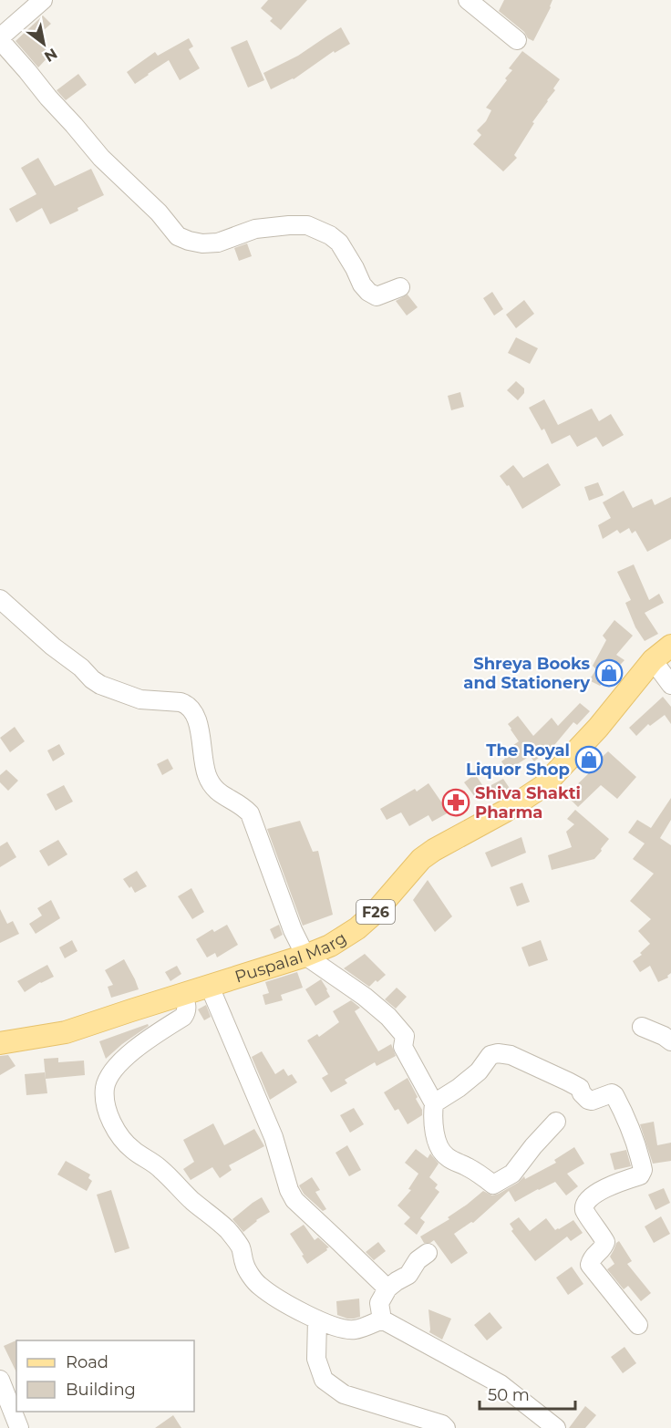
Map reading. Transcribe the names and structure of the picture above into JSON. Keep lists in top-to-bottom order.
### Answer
{
  "streets": {
    "main road": ["F26", "Puspalal Marg"]
  },
  "places": {
    "shop": ["Shreya Books and Stationery", "The Royal Liquor Shop"],
    "pharmacy": ["Shiva Shakti Pharma"]
  },
  "legend": ["Road", "Building"],
  "scale_bar": "50 m",
  "north": "bottom right"
}
